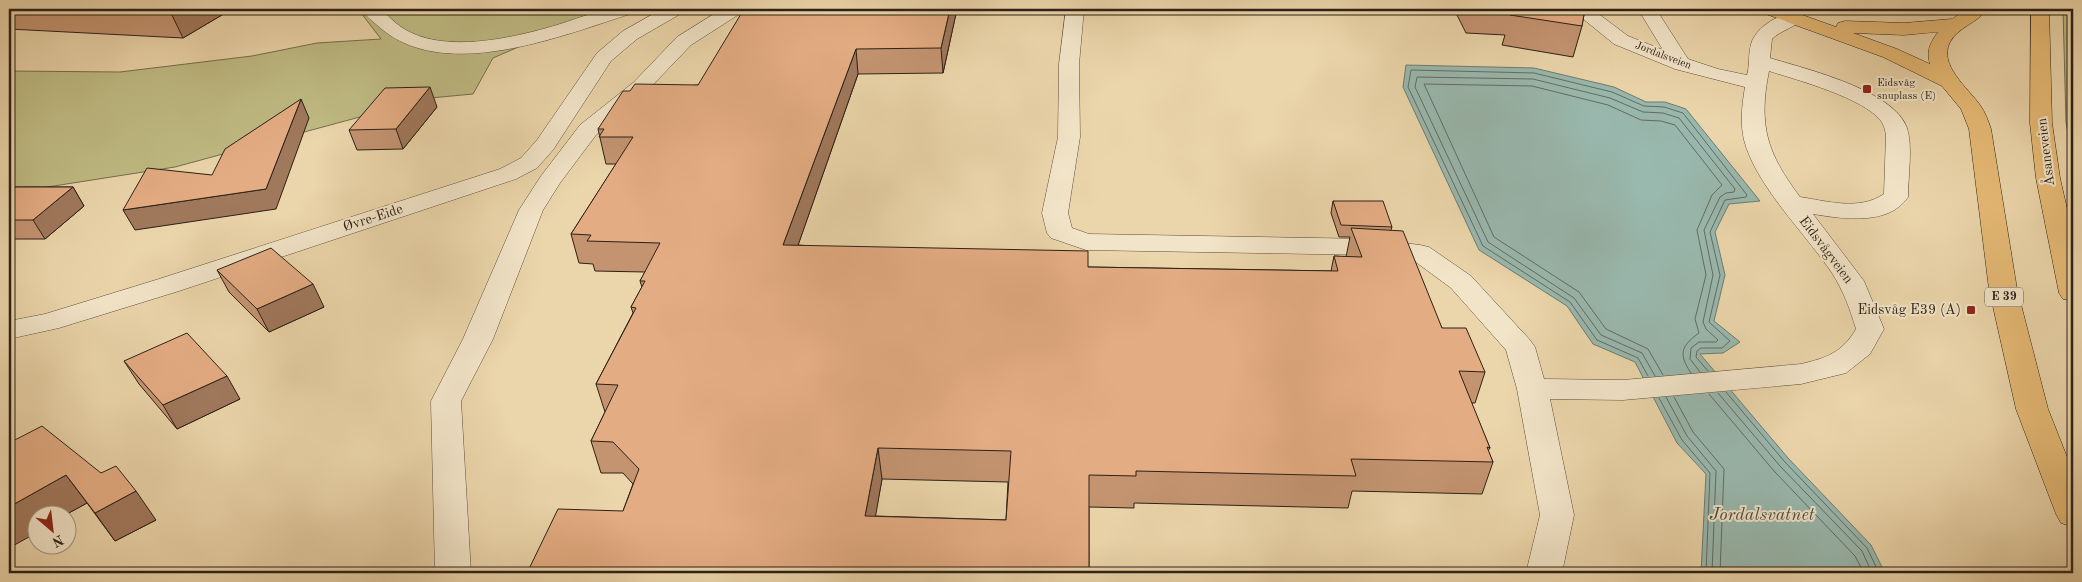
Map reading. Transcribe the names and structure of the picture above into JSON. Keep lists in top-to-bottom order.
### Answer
{
  "streets": {
    "main road": ["Åsaneveien", "E 39"],
    "street": ["Jordalsveien", "Øvre-Eide", "Eidsvågveien"]
  },
  "crossings": [
    ["Jordalsveien", "Eidsvågveien"],
    ["Eidsvågveien", "E 39"]
  ],
  "water": ["Jordalsvatnet"],
  "places": {
    "transit": ["Eidsvåg snuplass (E)", "Eidsvåg E39 (A)"]
  },
  "north": "bottom right"
}
